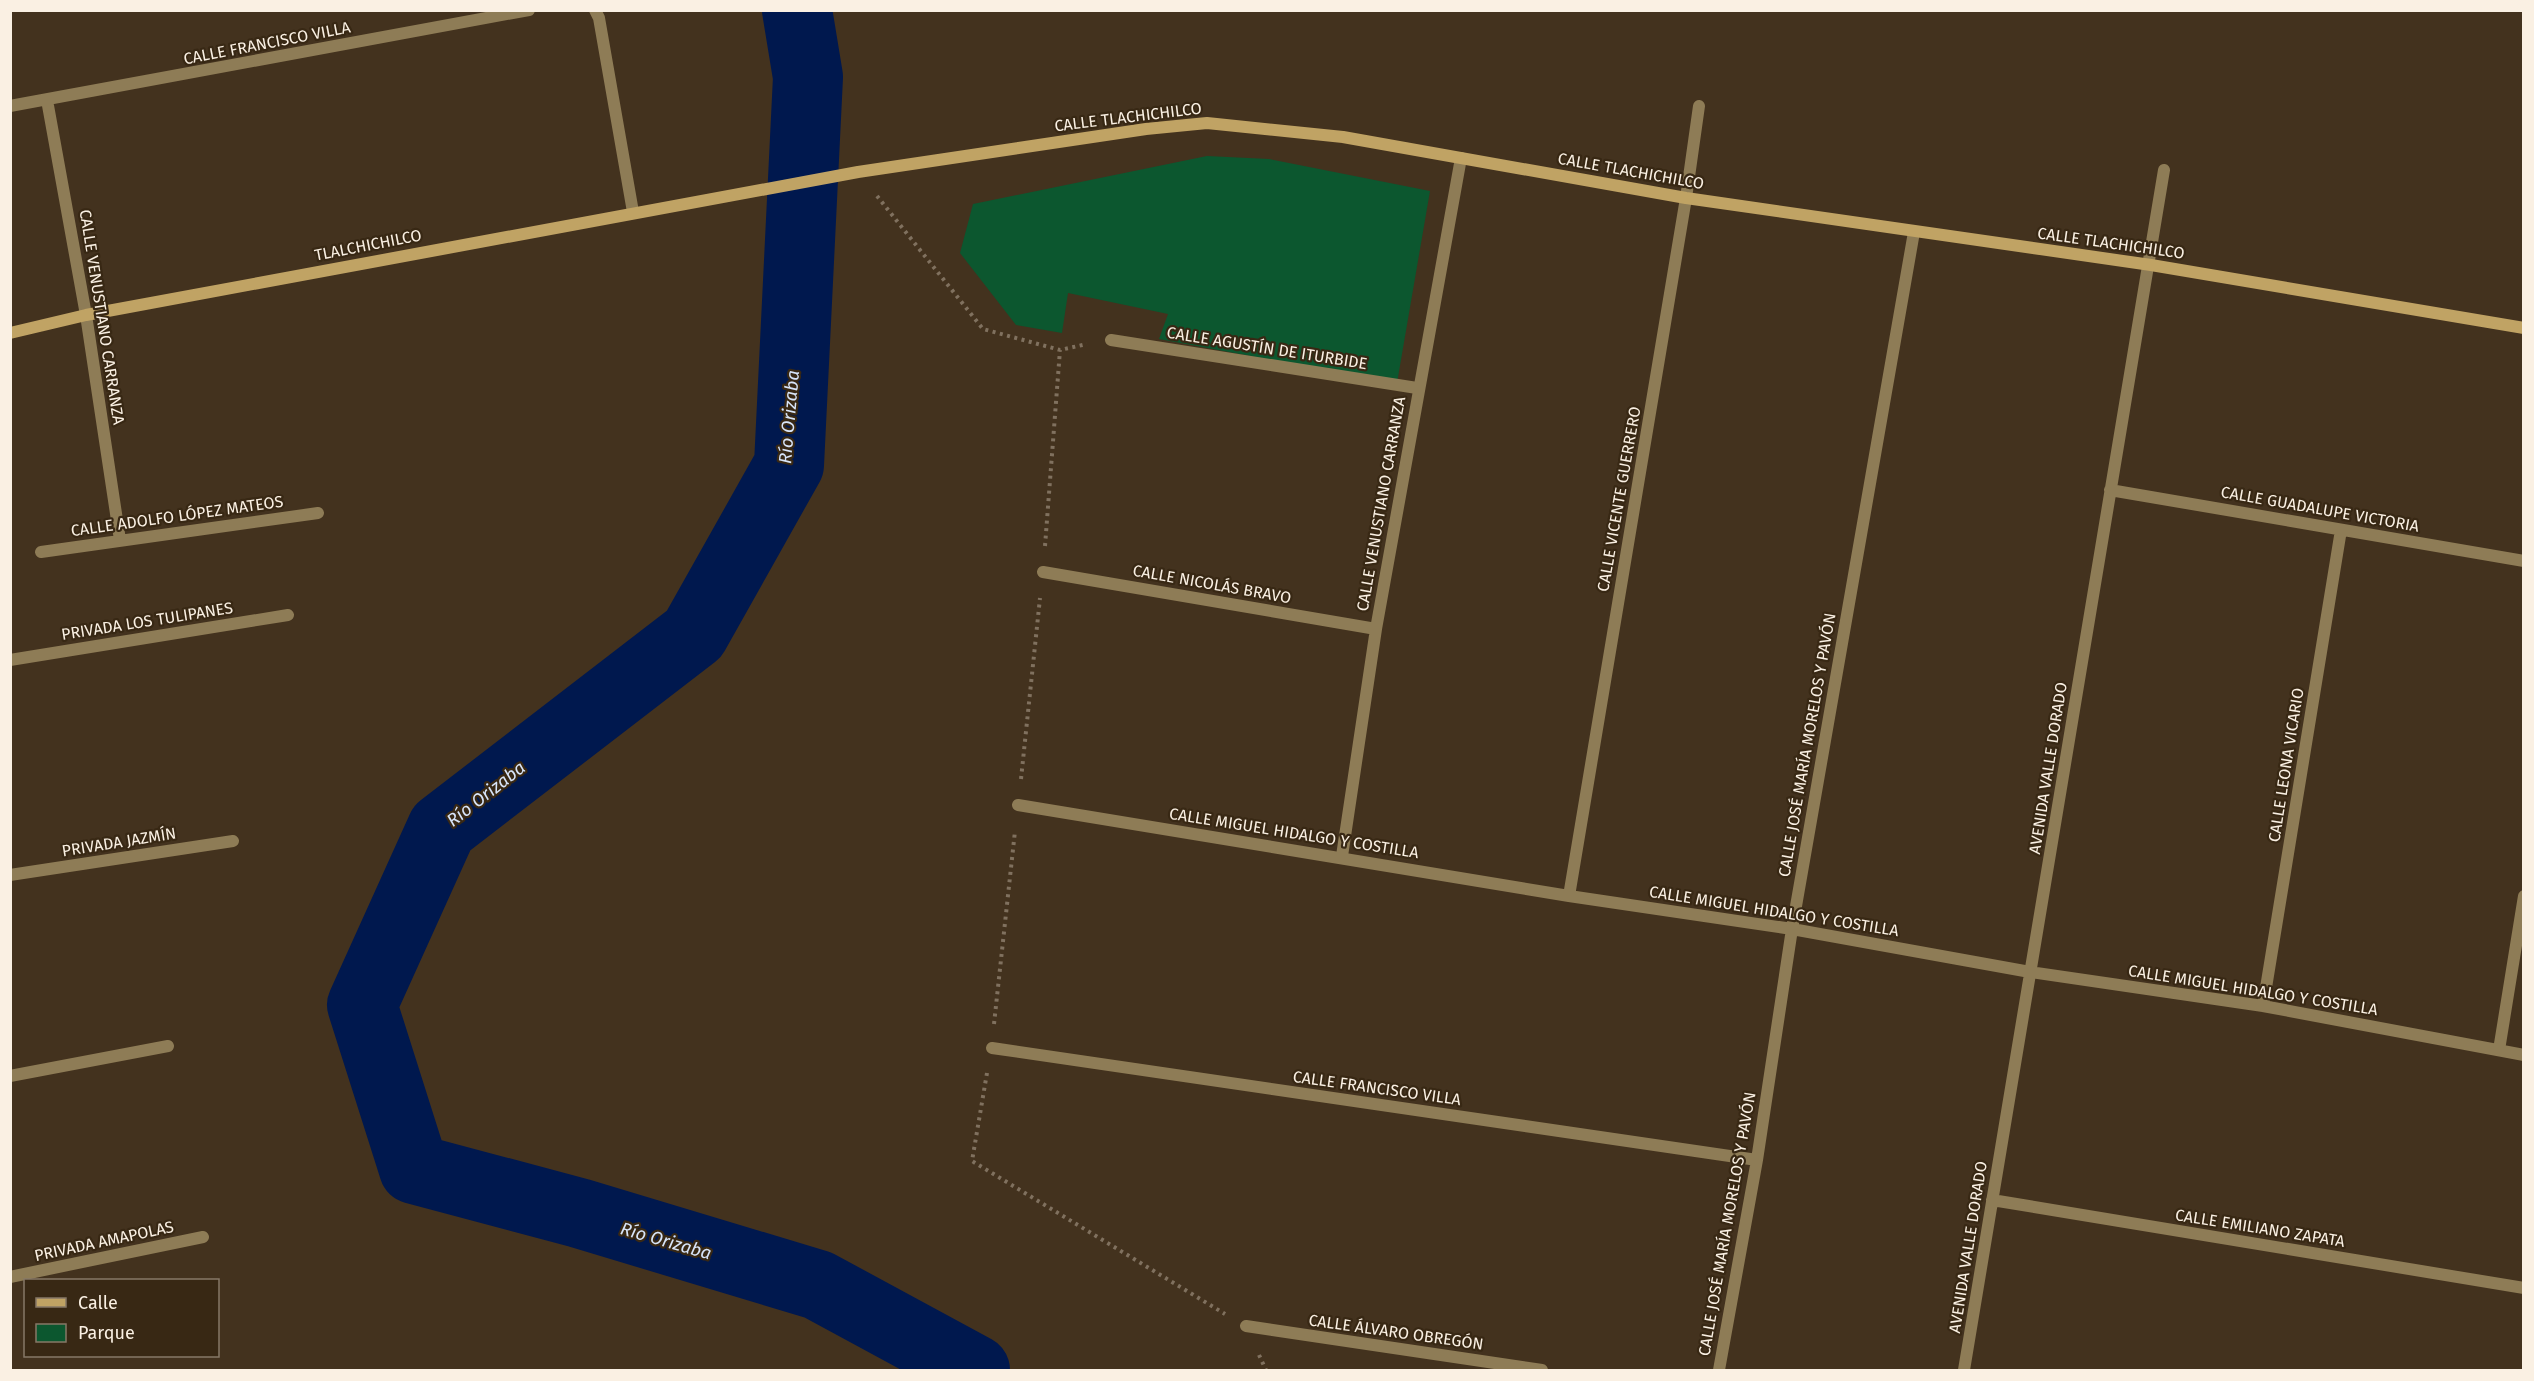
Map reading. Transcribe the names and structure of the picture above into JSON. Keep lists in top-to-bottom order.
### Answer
{
  "streets": {
    "street": [
      "CALLE FRANCISCO VILLA",
      "CALLE TLACHICHILCO",
      "TLALCHICHILCO",
      "CALLE VENUSTIANO CARRANZA",
      "CALLE AGUSTÍN DE ITURBIDE",
      "CALLE VICENTE GUERRERO",
      "CALLE GUADALUPE VICTORIA",
      "CALLE ADOLFO LÓPEZ MATEOS",
      "CALLE NICOLÁS BRAVO",
      "PRIVADA LOS TULIPANES",
      "CALLE JOSÉ MARÍA MORELOS Y PAVÓN",
      "CALLE LEONA VICARIO",
      "AVENIDA VALLE DORADO",
      "CALLE MIGUEL HIDALGO Y COSTILLA",
      "PRIVADA JAZMÍN",
      "CALLE EMILIANO ZAPATA",
      "PRIVADA AMAPOLAS",
      "CALLE ÁLVARO OBREGÓN"
    ]
  },
  "crossings": [
    ["CALLE FRANCISCO VILLA", "CALLE VENUSTIANO CARRANZA"],
    ["CALLE FRANCISCO VILLA", "CALLE JOSÉ MARÍA MORELOS Y PAVÓN"],
    ["CALLE TLACHICHILCO", "TLALCHICHILCO"],
    ["CALLE TLACHICHILCO", "CALLE VENUSTIANO CARRANZA"],
    ["CALLE TLACHICHILCO", "CALLE VICENTE GUERRERO"],
    ["CALLE TLACHICHILCO", "CALLE JOSÉ MARÍA MORELOS Y PAVÓN"],
    ["CALLE TLACHICHILCO", "AVENIDA VALLE DORADO"],
    ["TLALCHICHILCO", "CALLE VENUSTIANO CARRANZA"],
    ["CALLE VENUSTIANO CARRANZA", "CALLE AGUSTÍN DE ITURBIDE"],
    ["CALLE VENUSTIANO CARRANZA", "CALLE ADOLFO LÓPEZ MATEOS"],
    ["CALLE VENUSTIANO CARRANZA", "CALLE NICOLÁS BRAVO"],
    ["CALLE VENUSTIANO CARRANZA", "CALLE MIGUEL HIDALGO Y COSTILLA"],
    ["CALLE VICENTE GUERRERO", "CALLE MIGUEL HIDALGO Y COSTILLA"],
    ["CALLE GUADALUPE VICTORIA", "CALLE LEONA VICARIO"],
    ["CALLE GUADALUPE VICTORIA", "AVENIDA VALLE DORADO"],
    ["CALLE JOSÉ MARÍA MORELOS Y PAVÓN", "CALLE MIGUEL HIDALGO Y COSTILLA"],
    ["CALLE LEONA VICARIO", "CALLE MIGUEL HIDALGO Y COSTILLA"],
    ["AVENIDA VALLE DORADO", "CALLE MIGUEL HIDALGO Y COSTILLA"],
    ["AVENIDA VALLE DORADO", "CALLE EMILIANO ZAPATA"]
  ],
  "water": ["Río Orizaba"],
  "legend": ["Calle", "Parque"]
}
